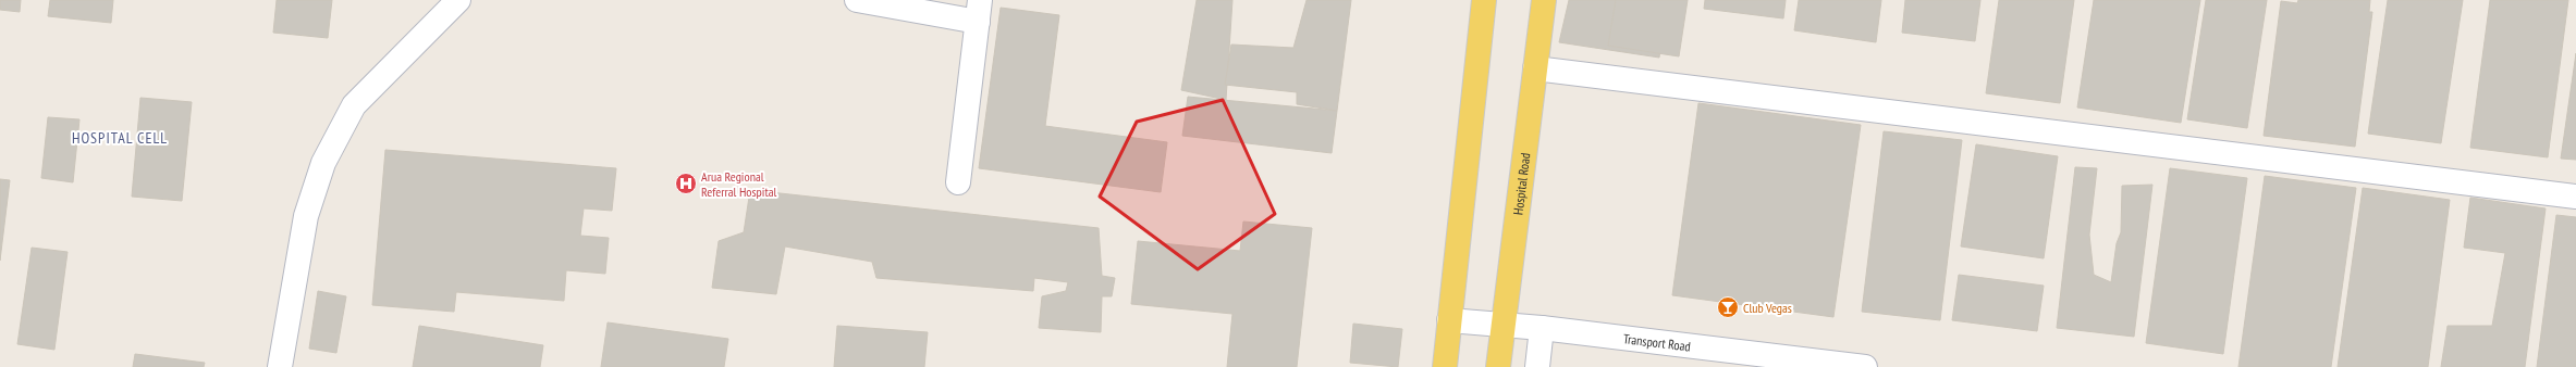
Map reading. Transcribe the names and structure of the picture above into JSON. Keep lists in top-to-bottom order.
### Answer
{
  "streets": {
    "main road": ["Hospital Road"],
    "street": ["Transport Road"]
  },
  "crossings": [
    ["Hospital Road", "Transport Road"]
  ],
  "districts": ["HOSPITAL CELL"],
  "places": {
    "hospital": ["Arua Regional Referral Hospital"],
    "bar": ["Club Vegas"]
  }
}
